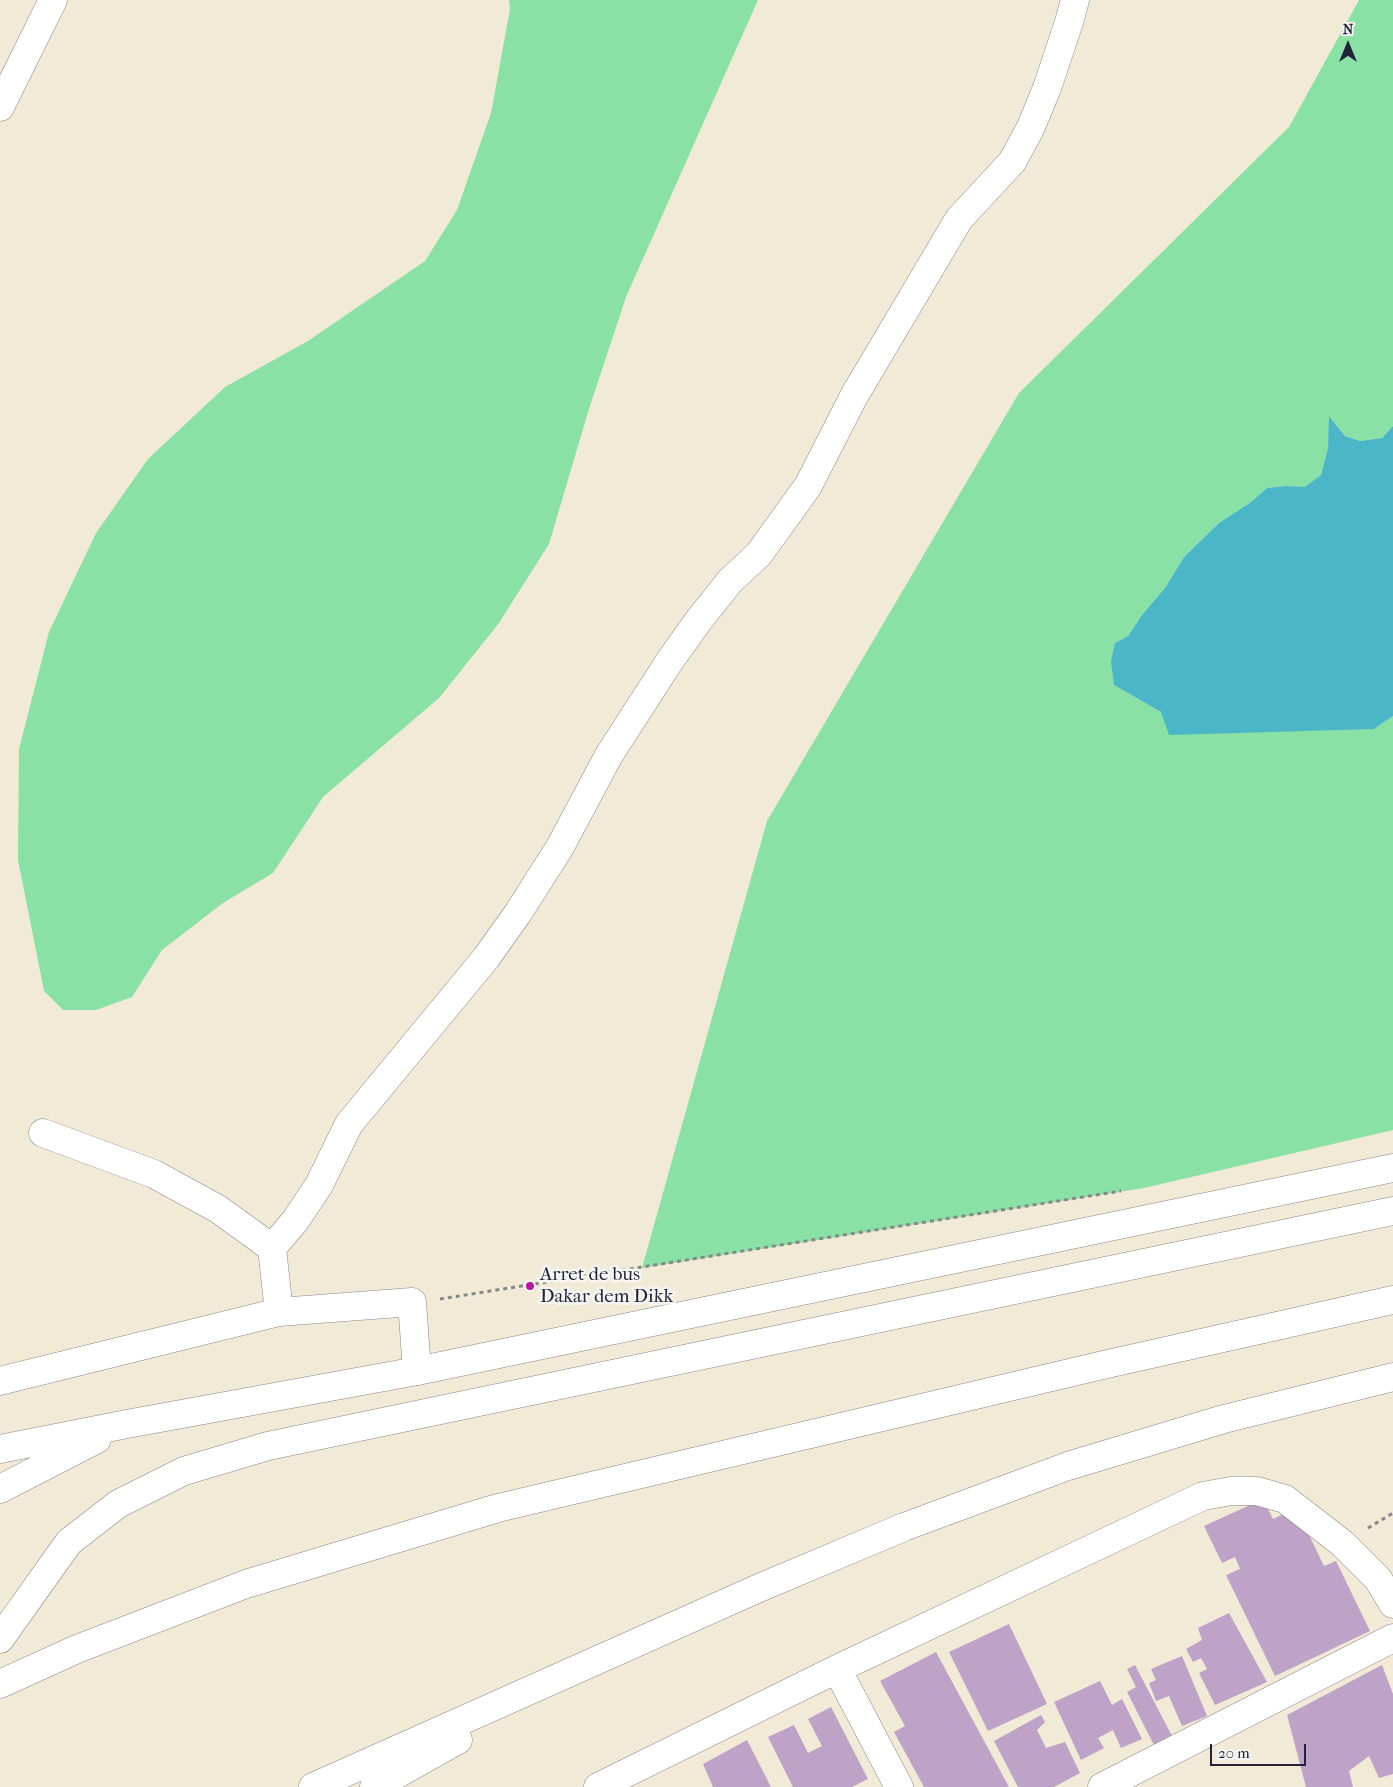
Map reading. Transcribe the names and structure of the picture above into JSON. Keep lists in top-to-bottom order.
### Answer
{
  "places": ["Arret de bus Dakar dem Dikk"],
  "scale_bar": "20 m",
  "north": "top"
}
